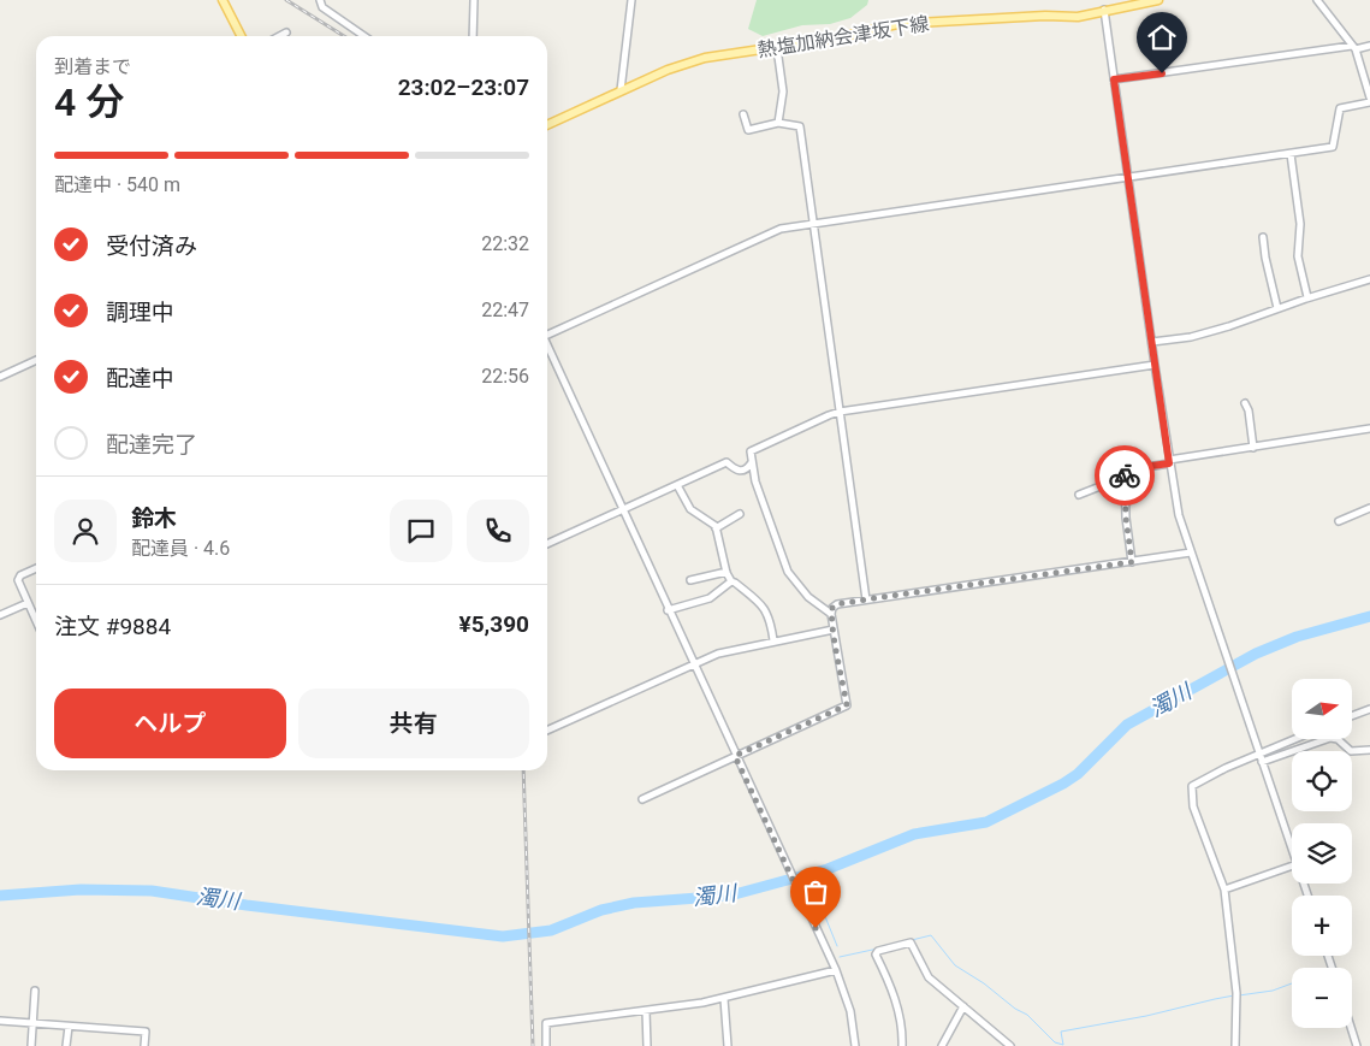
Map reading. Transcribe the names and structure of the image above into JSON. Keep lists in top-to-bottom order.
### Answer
{
  "streets": {
    "main road": ["熱塩加納会津坂下線"]
  },
  "water": ["濁川"],
  "north": "right",
  "page": {
    "heading": ["4 分", "到着まで", "23:02–23:07"],
    "panel": [
      "鈴木",
      "配達員 · 4.6",
      "注文 #9884",
      "¥5,390"
    ],
    "bar": "配達中 · 540 m",
    "list": [
      ["受付済み", "22:32"],
      ["調理中", "22:47"],
      ["配達中", "22:56"],
      "配達完了"
    ],
    "buttons": ["ヘルプ", "共有"],
    "map_buttons": ["+", "−"]
  }
}
